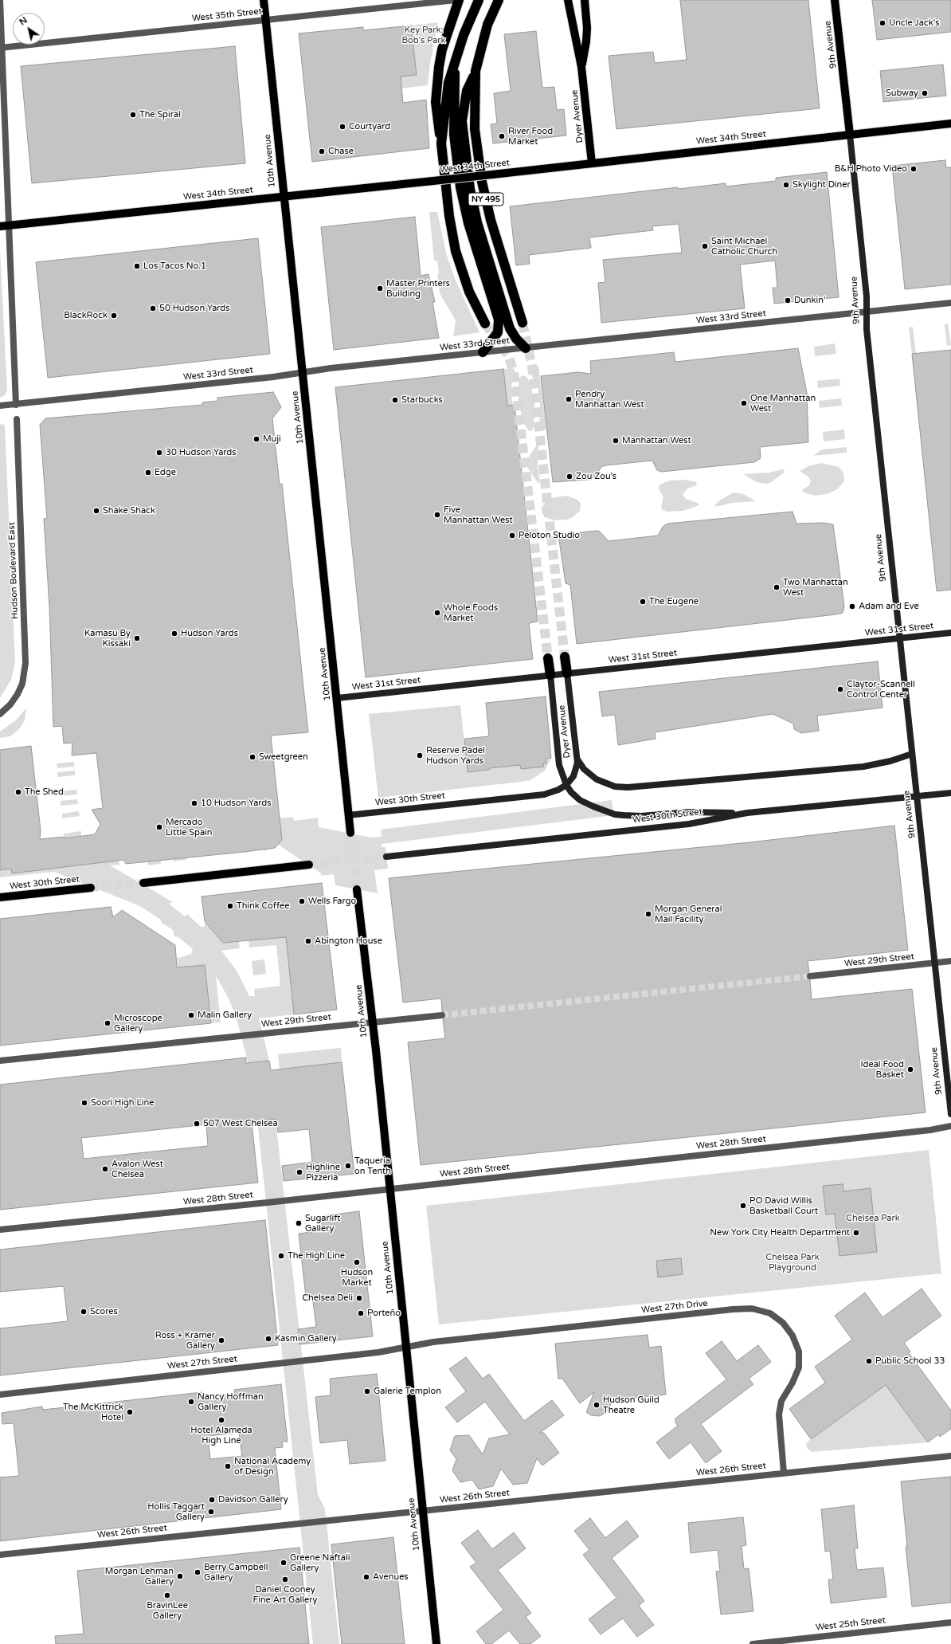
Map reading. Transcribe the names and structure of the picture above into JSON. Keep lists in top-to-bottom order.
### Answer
{
  "streets": {
    "highway": ["NY 495"],
    "main road": [
      "9th Avenue",
      "Dyer Avenue",
      "West 34th Street",
      "10th Avenue",
      "West 31st Street",
      "West 30th Street"
    ],
    "street": [
      "West 35th Street",
      "West 33rd Street",
      "Hudson Boulevard East",
      "West 29th Street",
      "West 28th Street",
      "West 27th Drive",
      "West 27th Street",
      "West 26th Street",
      "West 25th Street"
    ]
  },
  "crossings": [
    ["West 35th Street", "10th Avenue"],
    ["9th Avenue", "West 34th Street"],
    ["9th Avenue", "West 33rd Street"],
    ["9th Avenue", "West 31st Street"],
    ["9th Avenue", "West 30th Street"],
    ["9th Avenue", "West 29th Street"],
    ["Dyer Avenue", "West 34th Street"],
    ["Dyer Avenue", "West 31st Street"],
    ["Dyer Avenue", "West 30th Street"],
    ["West 34th Street", "10th Avenue"],
    ["10th Avenue", "West 33rd Street"],
    ["10th Avenue", "West 31st Street"],
    ["10th Avenue", "West 30th Street"],
    ["10th Avenue", "West 29th Street"],
    ["10th Avenue", "West 28th Street"],
    ["10th Avenue", "West 27th Drive"],
    ["10th Avenue", "West 27th Street"],
    ["10th Avenue", "West 26th Street"],
    ["West 27th Drive", "West 27th Street"],
    ["West 27th Drive", "West 26th Street"]
  ],
  "parks": ["Key Park: Bob’s Park", "Chelsea Park", "Chelsea Park Playground"],
  "places": [
    "Uncle Jack's",
    "Subway",
    "The Spiral",
    "Courtyard",
    "River Food Market",
    "Chase",
    "B&H Photo Video",
    "Skylight Diner",
    "Saint Michael Catholic Church",
    "Los Tacos No.1",
    "Master Printers Building",
    "Dunkin'",
    "50 Hudson Yards",
    "BlackRock",
    "Pendry Manhattan West",
    "Starbucks",
    "One Manhattan West",
    "Muji",
    "Manhattan West",
    "30 Hudson Yards",
    "Edge",
    "Zou Zou’s",
    "Shake Shack",
    "Five Manhattan West",
    "Peloton Studio",
    "Two Manhattan West",
    "The Eugene",
    "Adam and Eve",
    "Whole Foods Market",
    "Hudson Yards",
    "Kamasu By Kissaki",
    "Claytor-Scannell Control Center",
    "Reserve Padel Hudson Yards",
    "Sweetgreen",
    "The Shed",
    "10 Hudson Yards",
    "Mercado Little Spain",
    "Wells Fargo",
    "Think Coffee",
    "Morgan General Mail Facility",
    "Abington House",
    "Malin Gallery",
    "Microscope Gallery",
    "Ideal Food Basket",
    "Soori High Line",
    "507 West Chelsea",
    "Taqueria on Tenth",
    "Avalon West Chelsea",
    "Highline Pizzeria",
    "PO David Willis Basketball Court",
    "Sugarlift Gallery",
    "New York City Health Department",
    "The High Line",
    "Hudson Market",
    "Chelsea Deli",
    "Scores",
    "Porteño",
    "Kasmin Gallery",
    "Ross + Kramer Gallery",
    "Public School 33",
    "Galerie Templon",
    "Nancy Hoffman Gallery",
    "Hudson Guild Theatre",
    "The McKittrick Hotel",
    "Hotel Alameda High Line",
    "National Academy of Design",
    "Davidson Gallery",
    "Hollis Taggart Gallery",
    "Greene Naftali Gallery",
    "Berry Campbell Gallery",
    "Morgan Lehman Gallery",
    "Avenues",
    "Daniel Cooney Fine Art Gallery",
    "BravinLee Gallery"
  ],
  "north": "top left"
}
